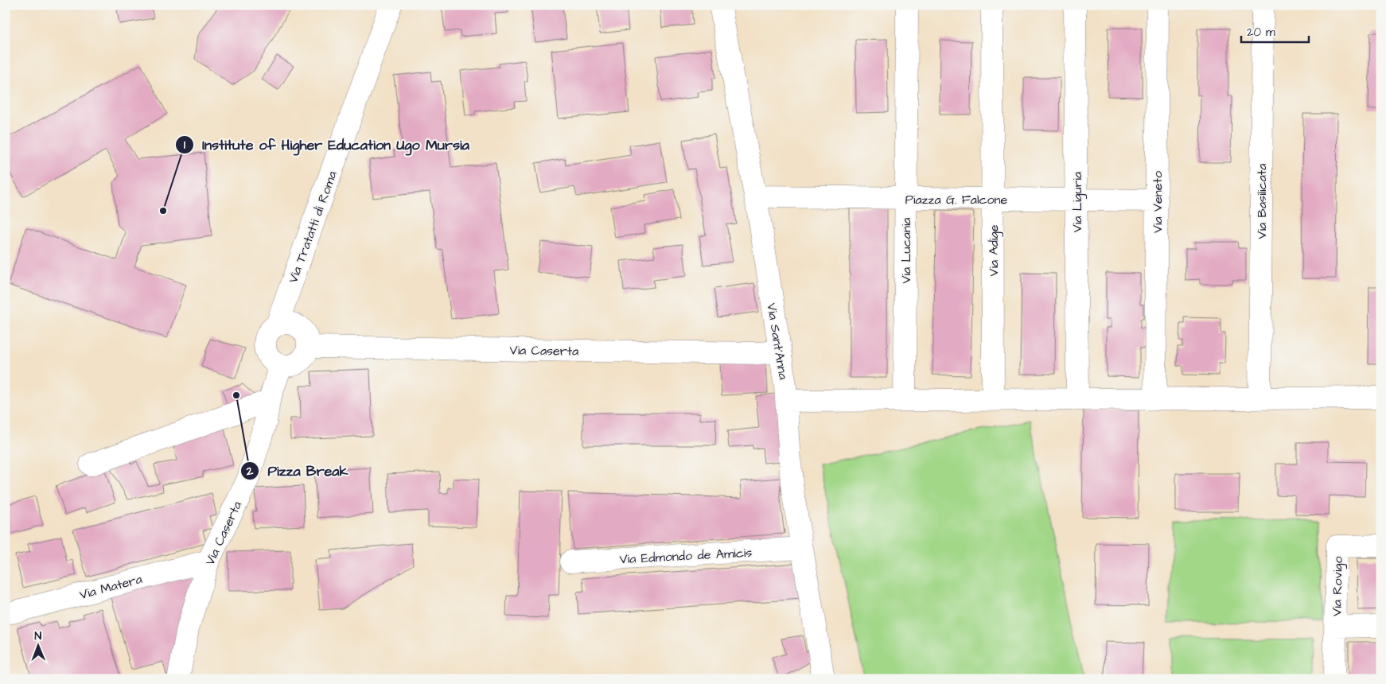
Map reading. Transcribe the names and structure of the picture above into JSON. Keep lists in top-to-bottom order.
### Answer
{
  "streets": {
    "street": [
      "Piazza G. Falcone",
      "Via Basilicata",
      "Via Liguria",
      "Via Veneto",
      "Via Tratatti di Roma",
      "Via Lucania",
      "Via Adige",
      "Via Sant'Anna",
      "Via Caserta",
      "Via Edmondo de Amicis",
      "Via Matera",
      "Via Rovigo"
    ]
  },
  "crossings": [
    ["Piazza G. Falcone", "Via Liguria"],
    ["Piazza G. Falcone", "Via Veneto"],
    ["Piazza G. Falcone", "Via Lucania"],
    ["Piazza G. Falcone", "Via Adige"],
    ["Piazza G. Falcone", "Via Sant'Anna"],
    ["Via Tratatti di Roma", "Via Caserta"],
    ["Via Sant'Anna", "Via Caserta"],
    ["Via Sant'Anna", "Via Edmondo de Amicis"],
    ["Via Caserta", "Via Matera"]
  ],
  "places": ["Institute of Higher Education Ugo Mursia", "Pizza Break"],
  "scale_bar": "20 m",
  "north": "top"
}
